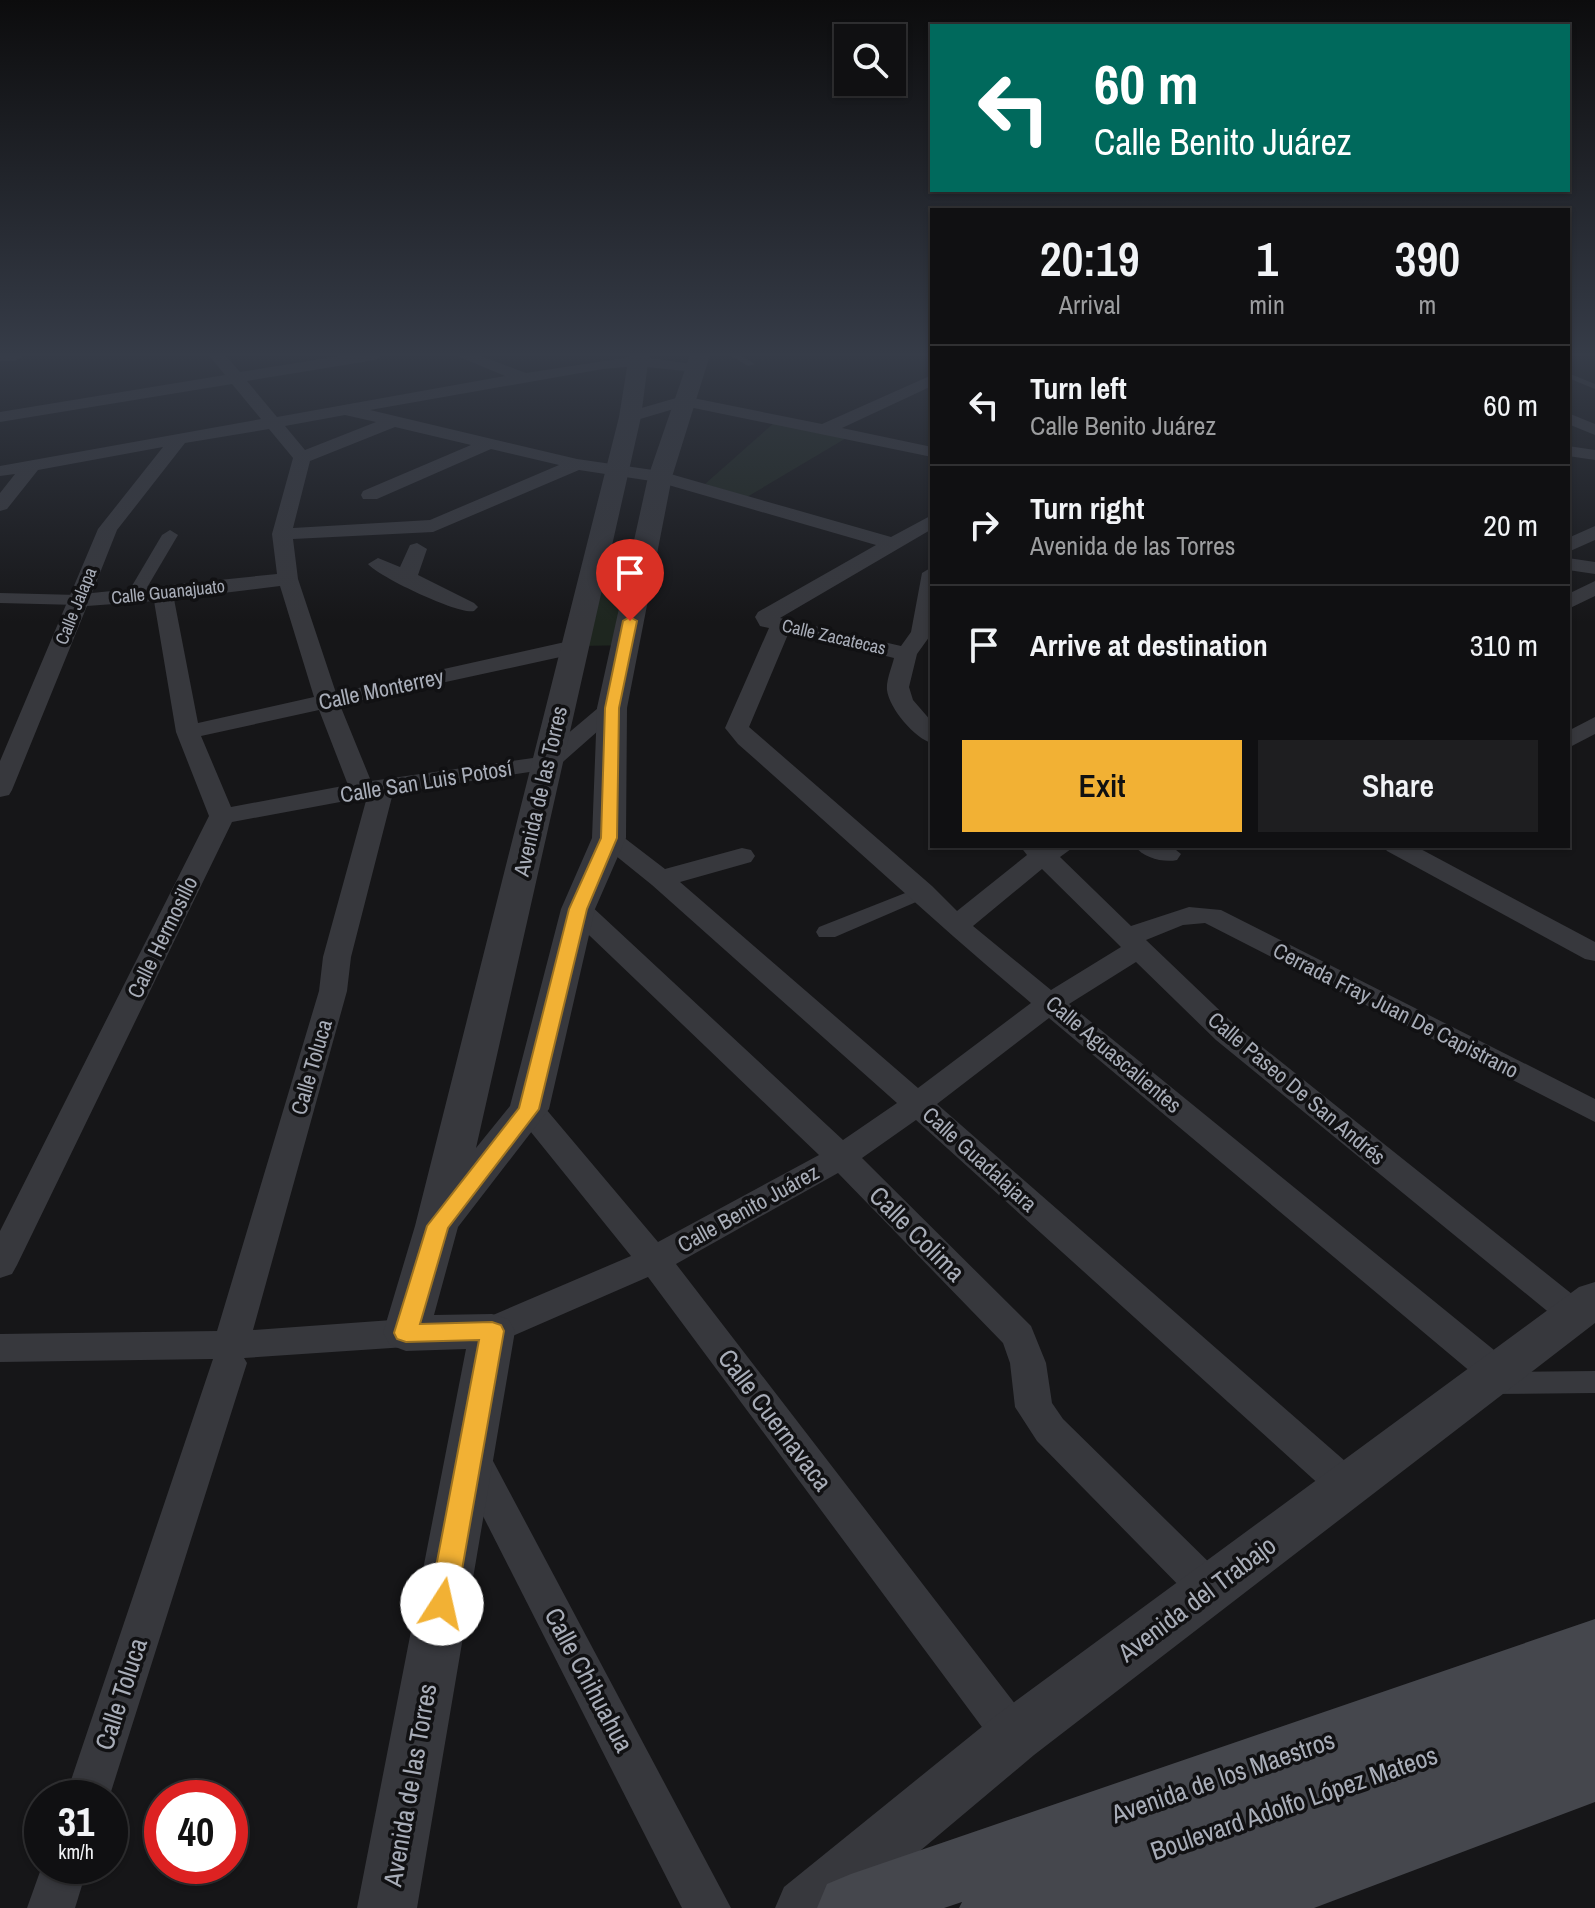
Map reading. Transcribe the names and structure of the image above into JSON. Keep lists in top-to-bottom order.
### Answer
{
  "streets": {
    "main road": ["Avenida de los Maestros", "Boulevard Adolfo López Mateos"],
    "street": [
      "Calle Guanajuato",
      "Calle Jalapa",
      "Calle Zacatecas",
      "Calle Monterrey",
      "Calle San Luis Potosí",
      "Avenida de las Torres",
      "Calle Hermosillo",
      "Cerrada Fray Juan De Capistrano",
      "Calle Aguascalientes",
      "Calle Toluca",
      "Calle Paseo De San Andrés",
      "Calle Guadalajara",
      "Calle Benito Juárez",
      "Calle Colima",
      "Calle Cuernavaca",
      "Avenida del Trabajo",
      "Calle Chihuahua"
    ]
  },
  "crossings": [
    ["Calle Guanajuato", "Calle Jalapa"],
    ["Calle Zacatecas", "Calle Aguascalientes"],
    ["Calle Monterrey", "Avenida de las Torres"],
    ["Calle San Luis Potosí", "Avenida de las Torres"],
    ["Calle San Luis Potosí", "Calle Hermosillo"],
    ["Calle San Luis Potosí", "Calle Toluca"],
    ["Avenida de las Torres", "Calle Guadalajara"],
    ["Avenida de las Torres", "Calle Benito Juárez"],
    ["Avenida de las Torres", "Calle Colima"],
    ["Avenida de las Torres", "Calle Cuernavaca"],
    ["Avenida de las Torres", "Calle Chihuahua"],
    ["Cerrada Fray Juan De Capistrano", "Calle Benito Juárez"],
    ["Calle Aguascalientes", "Calle Benito Juárez"],
    ["Calle Aguascalientes", "Avenida del Trabajo"],
    ["Calle Toluca", "Calle Benito Juárez"],
    ["Calle Paseo De San Andrés", "Calle Benito Juárez"],
    ["Calle Paseo De San Andrés", "Avenida del Trabajo"],
    ["Calle Guadalajara", "Calle Benito Juárez"],
    ["Calle Guadalajara", "Avenida del Trabajo"],
    ["Calle Benito Juárez", "Calle Colima"],
    ["Calle Benito Juárez", "Calle Cuernavaca"],
    ["Calle Colima", "Avenida del Trabajo"],
    ["Calle Cuernavaca", "Avenida del Trabajo"]
  ],
  "page": {
    "turn": ["60 m", "Calle Benito Juárez"],
    "eta": [
      "20:19",
      "Arrival",
      "1",
      "min",
      "390",
      "m"
    ],
    "list": [
      {
        "name": "Turn left",
        "note": "Calle Benito Juárez",
        "value": "60 m"
      },
      {
        "name": "Turn right",
        "note": "Avenida de las Torres",
        "value": "20 m"
      },
      {
        "name": "Arrive at destination",
        "value": "310 m"
      }
    ],
    "buttons": ["Exit", "Share"],
    "speed": "31 km/h",
    "limit": "40"
  }
}
